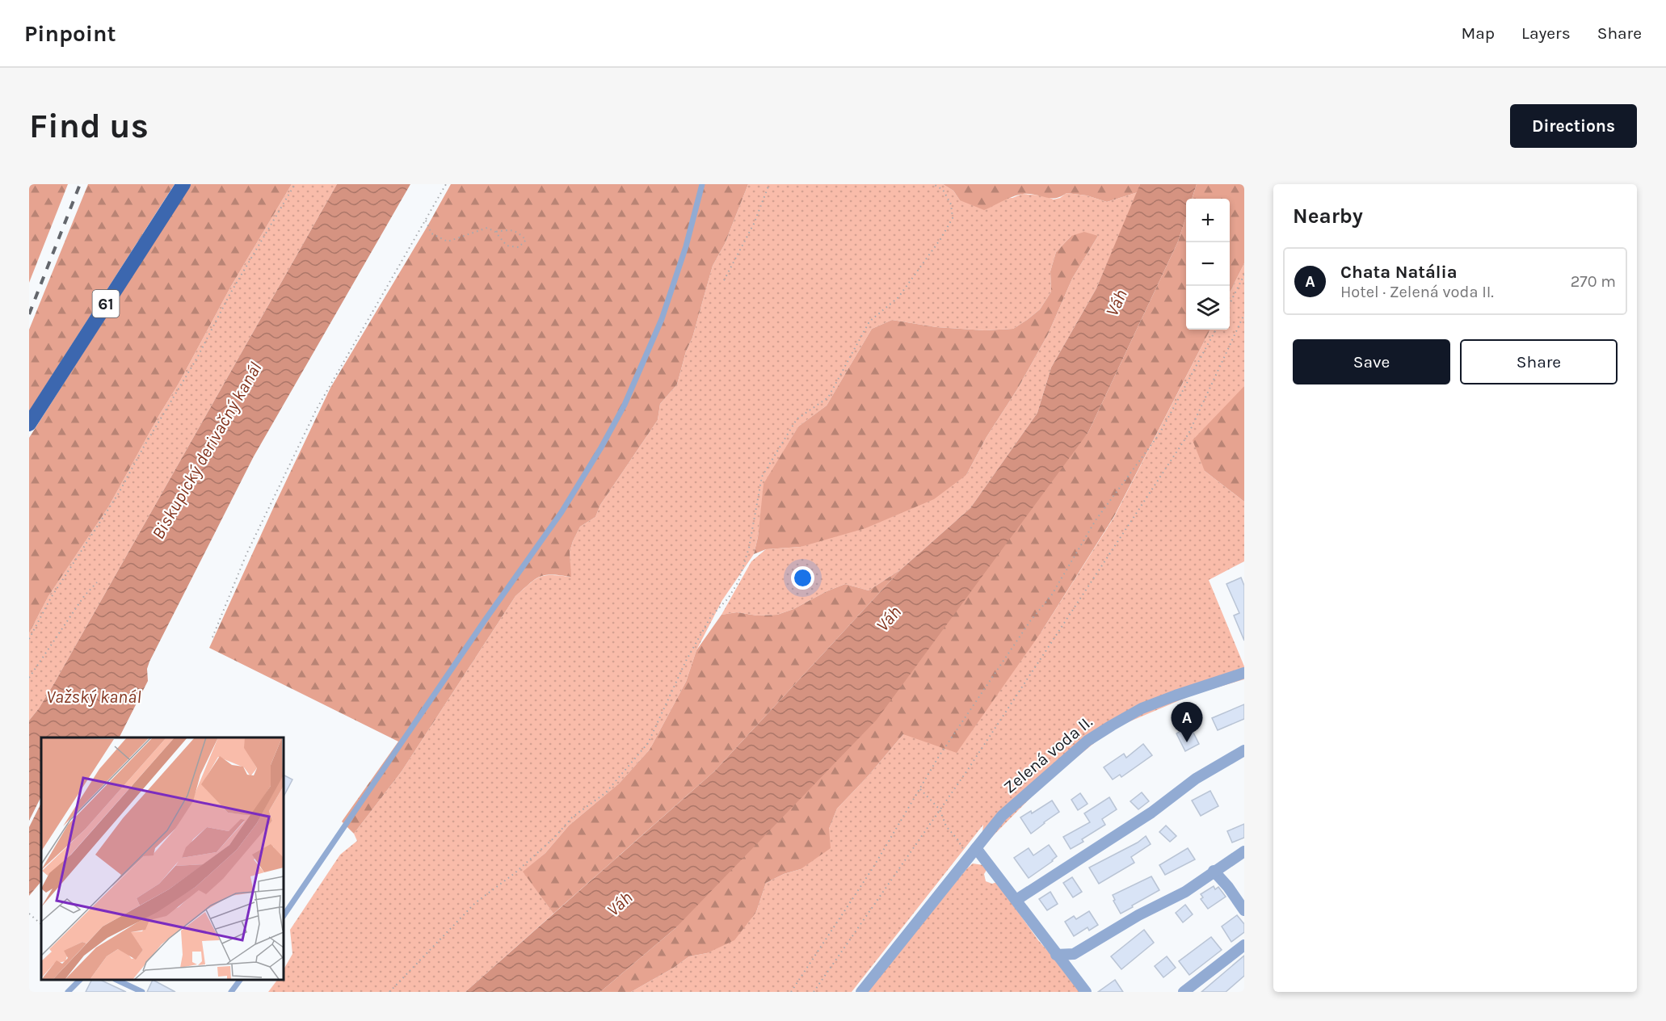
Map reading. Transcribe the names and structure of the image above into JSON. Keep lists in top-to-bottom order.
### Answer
{
  "streets": {
    "main road": ["61"],
    "street": ["Zelená voda II."]
  },
  "water": ["Váh", "Biskupický derivačný kanál", "Važský kanál"],
  "page": {
    "header": "Pinpoint",
    "nav": ["Map", "Layers", "Share"],
    "buttons": [
      "Directions",
      ["Save", "Share"]
    ],
    "title": "Find us",
    "heading": "Nearby",
    "map_buttons": ["+", "−"],
    "list": [
      {
        "mark": "A",
        "name": "Chata Natália",
        "note": "Hotel · Zelená voda II.",
        "value": "270 m"
      }
    ],
    "pins": "A"
  }
}
